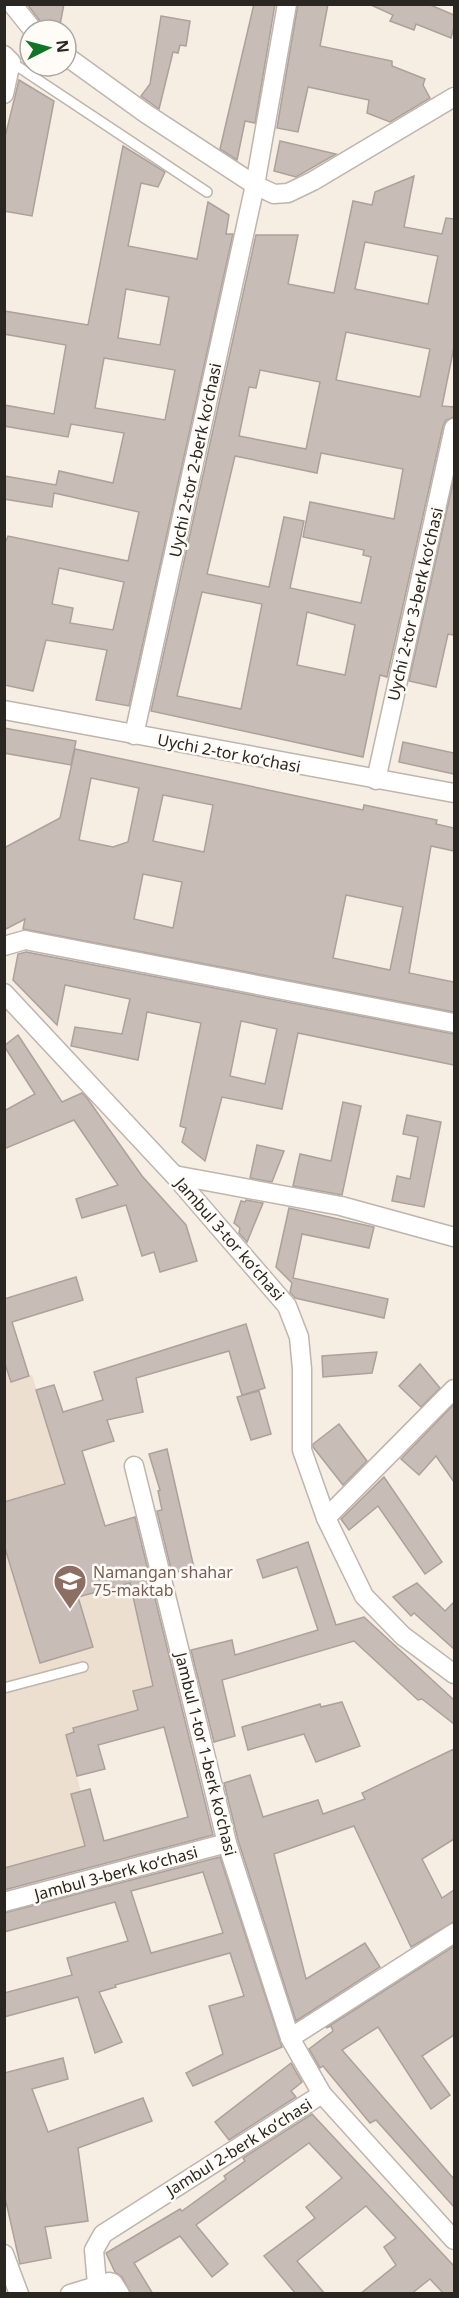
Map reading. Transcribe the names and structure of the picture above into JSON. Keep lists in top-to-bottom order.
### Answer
{
  "streets": {
    "street": [
      "Uychi 2-tor 2-berk koʻchasi",
      "Uychi 2-tor 3-berk koʻchasi",
      "Uychi 2-tor koʻchasi",
      "Jambul 3-tor koʻchasi",
      "Jambul 1-tor 1-berk koʻchasi",
      "Jambul 3-berk koʻchasi",
      "Jambul 2-berk koʻchasi"
    ]
  },
  "crossings": [
    ["Uychi 2-tor 2-berk koʻchasi", "Uychi 2-tor koʻchasi"],
    ["Uychi 2-tor 3-berk koʻchasi", "Uychi 2-tor koʻchasi"],
    ["Jambul 1-tor 1-berk koʻchasi", "Jambul 3-berk koʻchasi"],
    ["Jambul 1-tor 1-berk koʻchasi", "Jambul 2-berk koʻchasi"]
  ],
  "places": {
    "school or university": ["Namangan shahar 75-maktab"]
  },
  "north": "right"
}
